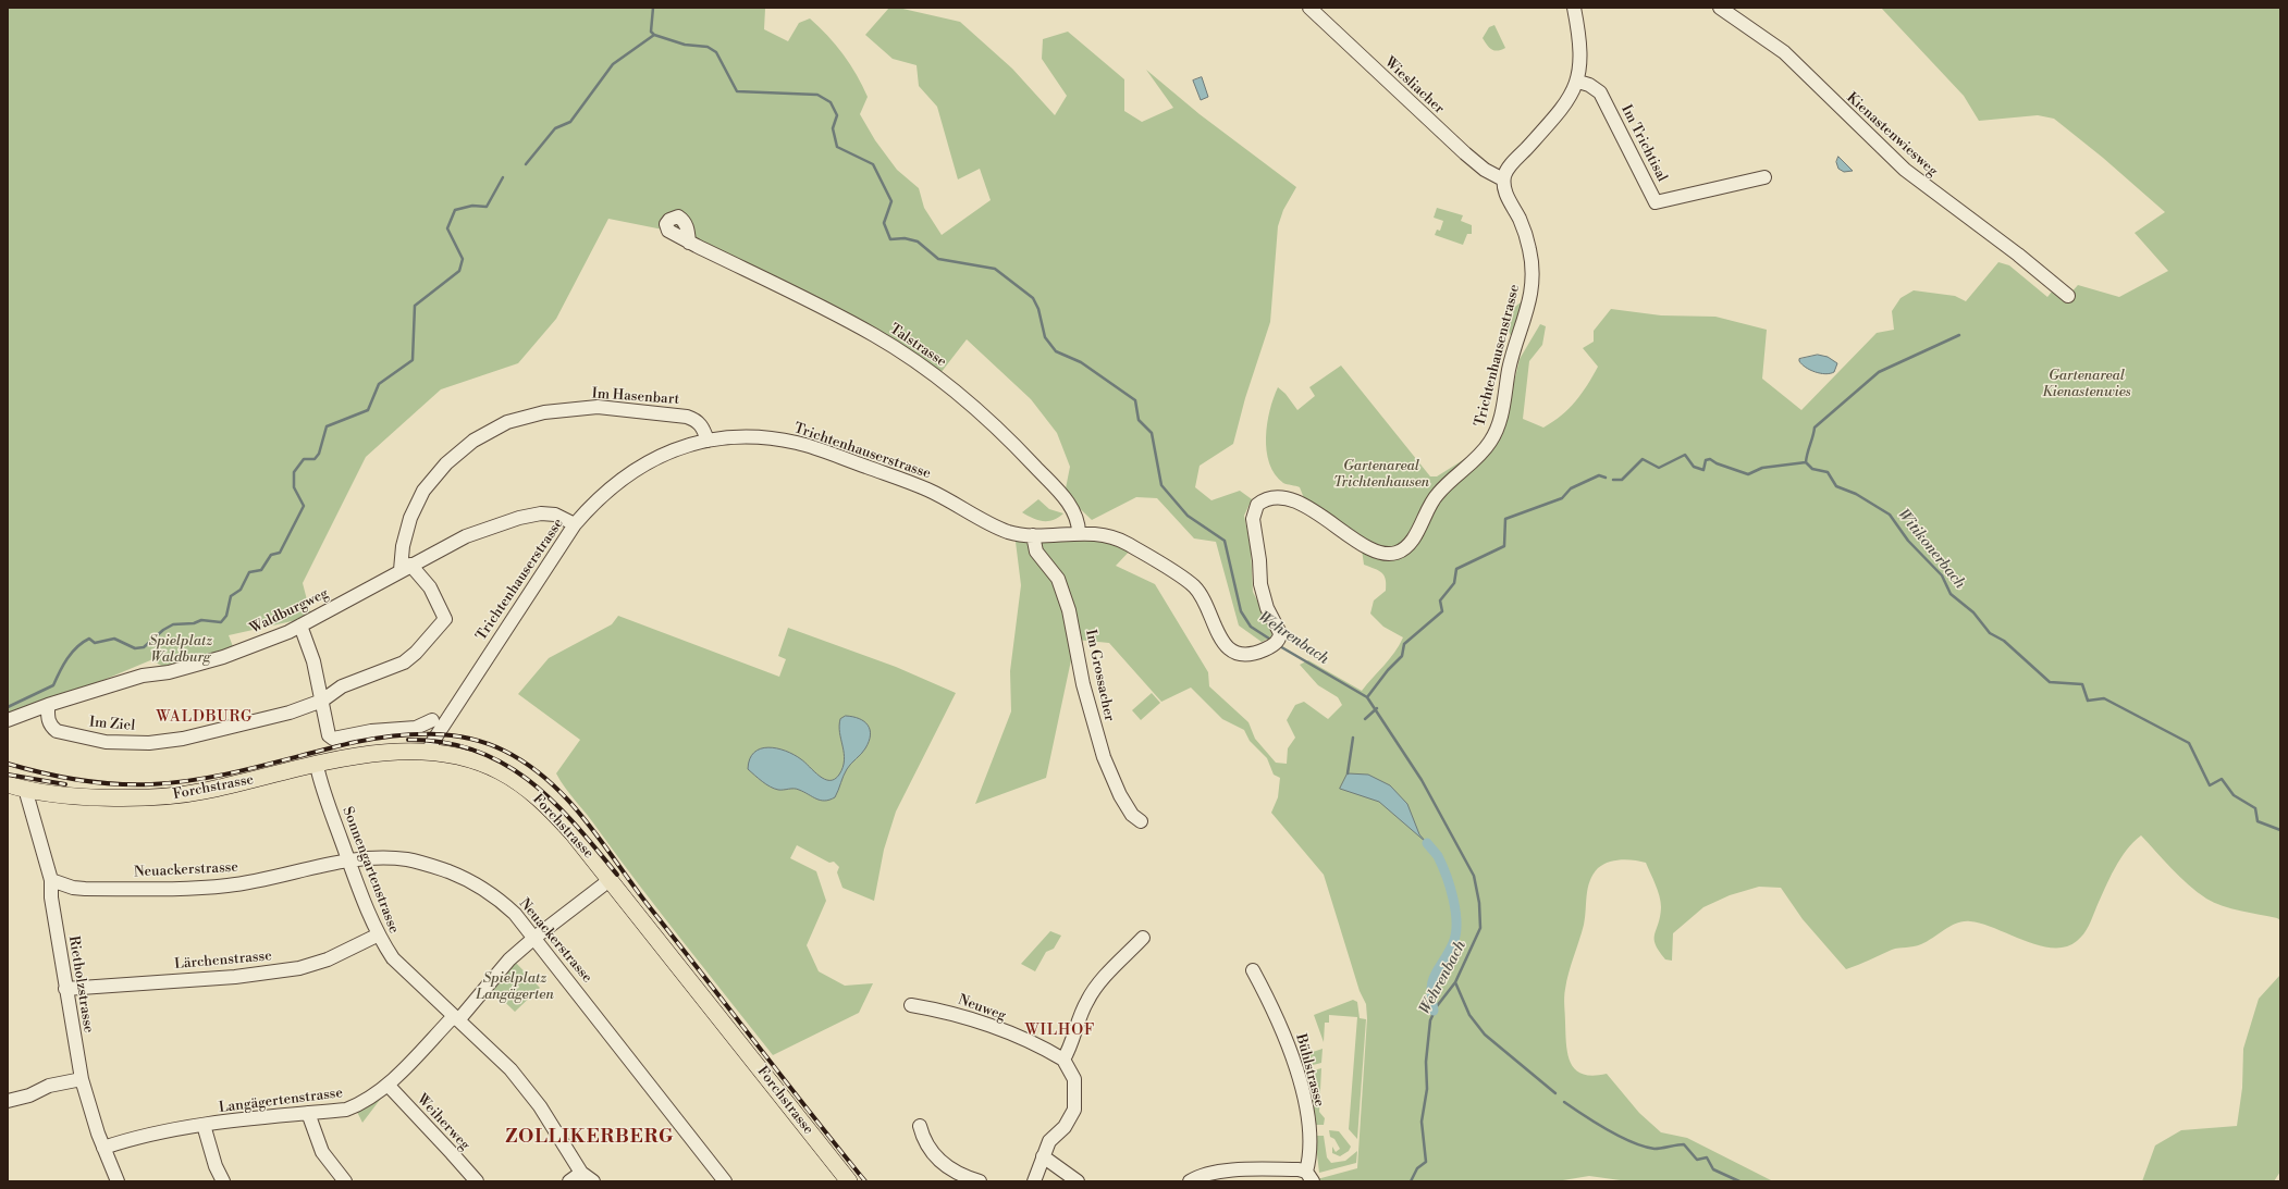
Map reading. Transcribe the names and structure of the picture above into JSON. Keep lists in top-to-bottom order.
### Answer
{
  "streets": {
    "main road": ["Forchstrasse"],
    "street": [
      "Wiesliacher",
      "Kienastenwiesweg",
      "Im Trichtisal",
      "Talstrasse",
      "Trichtenhausenstrasse",
      "Im Hasenbart",
      "Trichtenhauserstrasse",
      "Waldburgweg",
      "Im Grossacher",
      "Im Ziel",
      "Neuackerstrasse",
      "Sonnengartenstrasse",
      "Lärchenstrasse",
      "Rietholzstrasse",
      "Neuweg",
      "Bühlstrasse",
      "Langägertenstrasse",
      "Weiherweg"
    ]
  },
  "crossings": [
    ["Wiesliacher", "Trichtenhausenstrasse"],
    ["Talstrasse", "Trichtenhauserstrasse"],
    ["Trichtenhausenstrasse", "Trichtenhauserstrasse"],
    ["Im Hasenbart", "Trichtenhauserstrasse"],
    ["Im Hasenbart", "Waldburgweg"],
    ["Im Hasenbart", "Im Ziel"],
    ["Trichtenhauserstrasse", "Waldburgweg"],
    ["Trichtenhauserstrasse", "Im Grossacher"],
    ["Trichtenhauserstrasse", "Forchstrasse"],
    ["Waldburgweg", "Im Ziel"],
    ["Forchstrasse", "Sonnengartenstrasse"],
    ["Forchstrasse", "Rietholzstrasse"],
    ["Forchstrasse", "Langägertenstrasse"],
    ["Neuackerstrasse", "Sonnengartenstrasse"],
    ["Neuackerstrasse", "Rietholzstrasse"],
    ["Neuackerstrasse", "Langägertenstrasse"],
    ["Sonnengartenstrasse", "Lärchenstrasse"],
    ["Sonnengartenstrasse", "Langägertenstrasse"],
    ["Lärchenstrasse", "Rietholzstrasse"],
    ["Rietholzstrasse", "Langägertenstrasse"],
    ["Langägertenstrasse", "Weiherweg"]
  ],
  "districts": ["WALDBURG", "WILHOF", "ZOLLIKERBERG"],
  "water": ["Witikonerbach", "Wehrenbach"],
  "parks": [
    "Gartenareal Kienastenwies",
    "Gartenareal Trichtenhausen",
    "Spielplatz Waldburg",
    "Spielplatz Langägerten"
  ]
}
